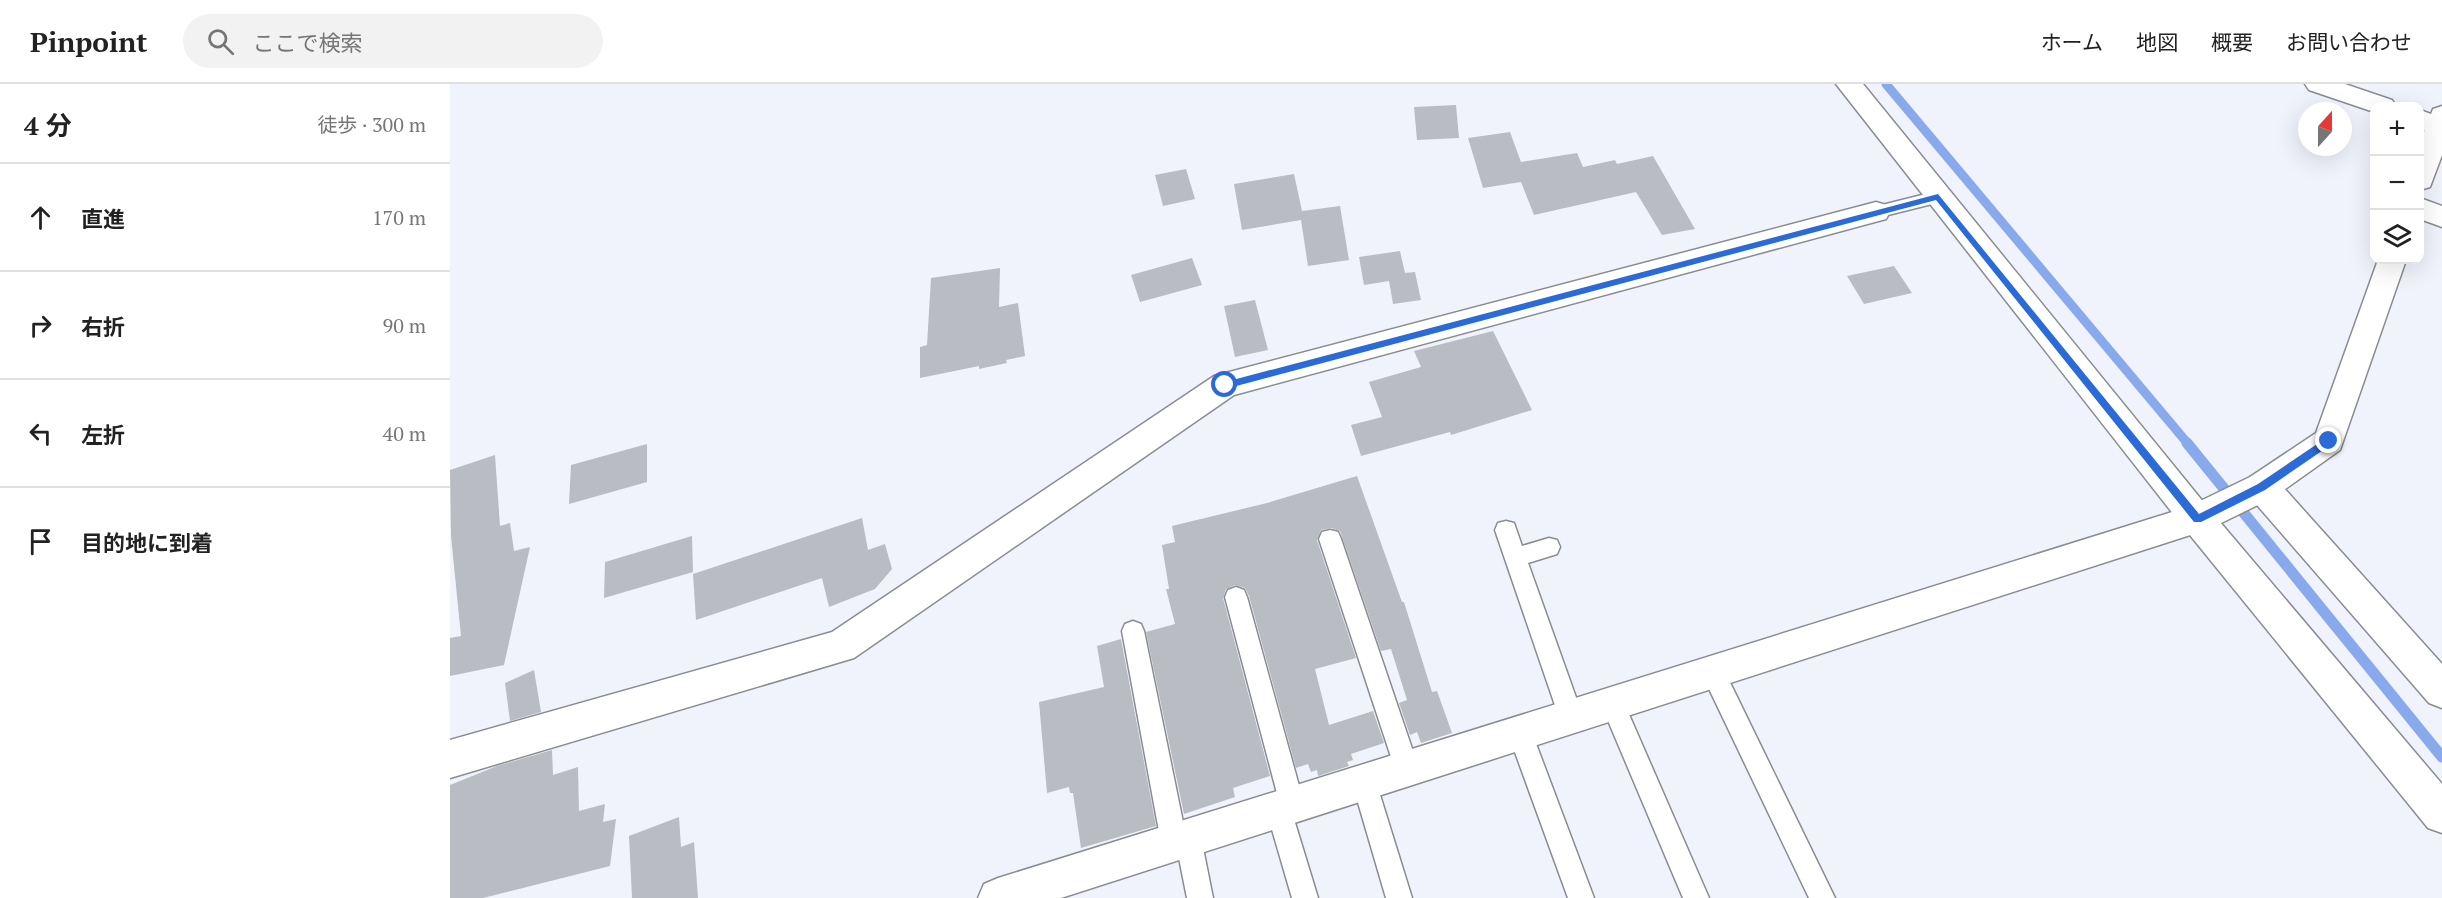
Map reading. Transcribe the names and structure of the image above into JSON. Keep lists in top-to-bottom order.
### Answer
{
  "north": "top",
  "page": {
    "header": "Pinpoint",
    "search": "ここで検索",
    "nav": [
      "ホーム",
      "地図",
      "概要",
      "お問い合わせ"
    ],
    "heading": ["4 分", "徒歩 · 300 m"],
    "map_buttons": ["+", "−"],
    "list": [
      ["直進", "170 m"],
      ["右折", "90 m"],
      ["左折", "40 m"],
      "目的地に到着"
    ]
  }
}
